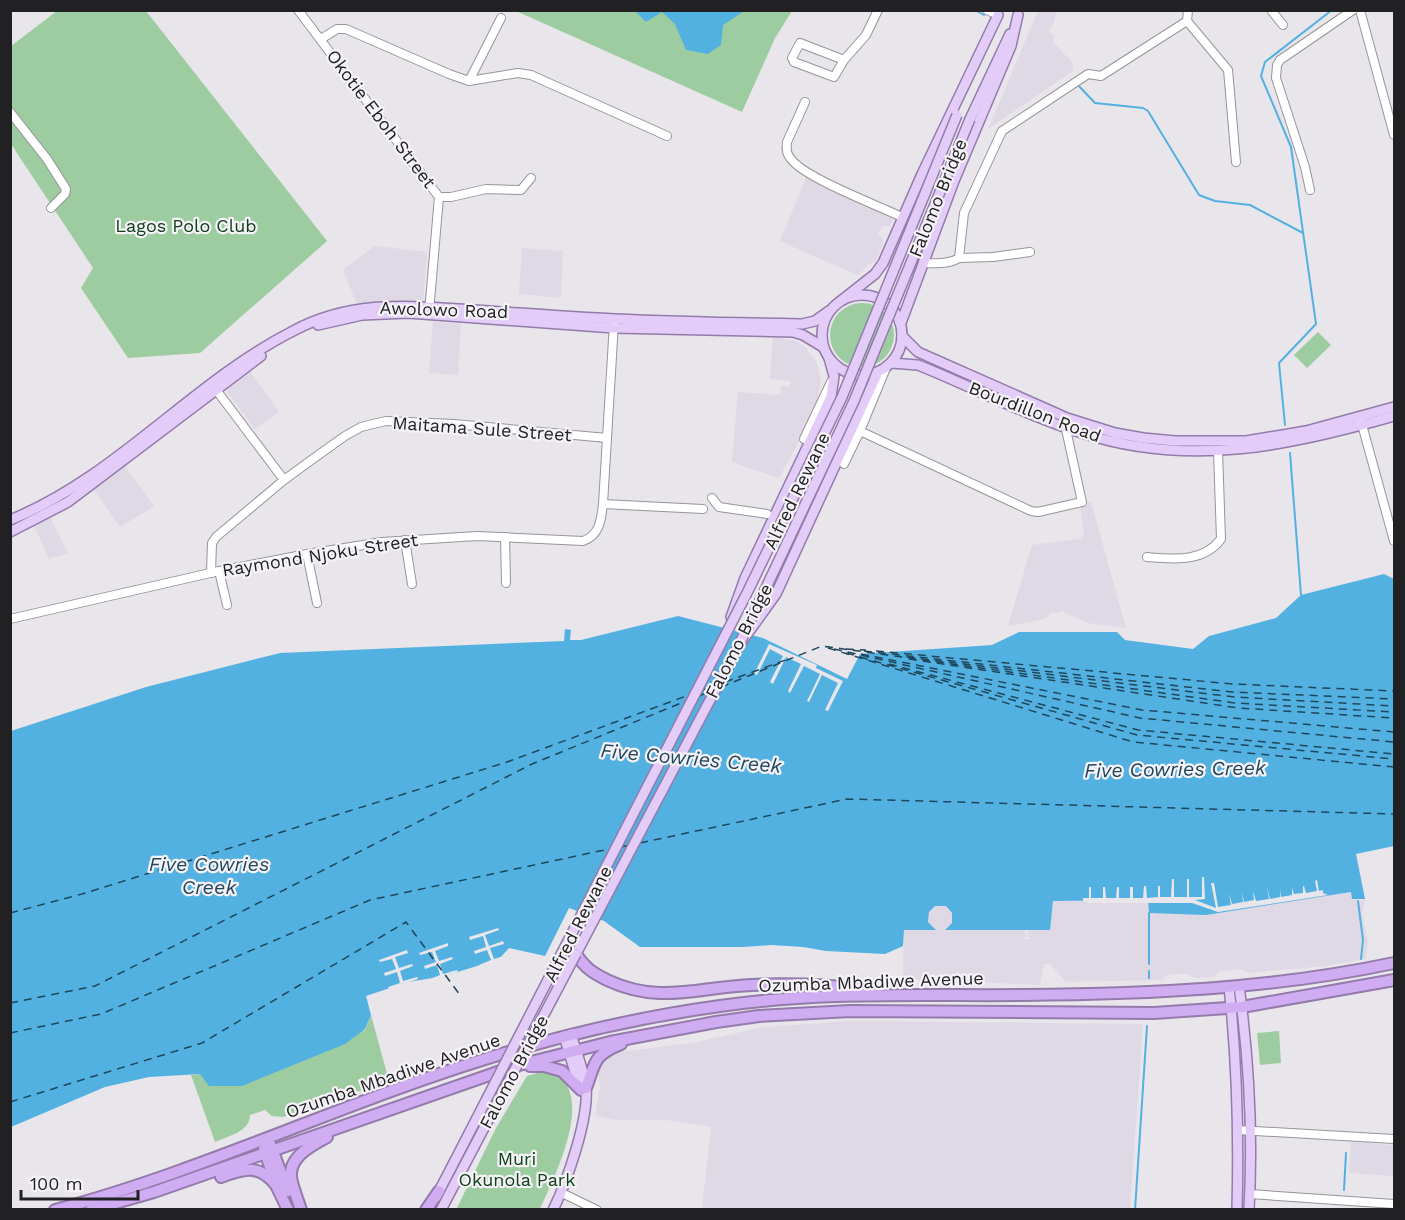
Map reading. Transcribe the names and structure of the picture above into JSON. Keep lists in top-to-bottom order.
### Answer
{
  "streets": {
    "highway": ["Ozumba Mbadiwe Avenue"],
    "main road": [
      "Falomo Bridge",
      "Awolowo Road",
      "Bourdillon Road",
      "Alfred Rewane"
    ],
    "street": ["Okotie Eboh Street", "Maitama Sule Street", "Raymond Njoku Street"]
  },
  "crossings": [
    ["Okotie Eboh Street", "Awolowo Road"],
    ["Awolowo Road", "Bourdillon Road"],
    ["Awolowo Road", "Raymond Njoku Street"],
    ["Maitama Sule Street", "Raymond Njoku Street"]
  ],
  "water": ["Five Cowries Creek"],
  "parks": ["Lagos Polo Club", "Muri Okunola Park"],
  "scale_bar": "100 m"
}
